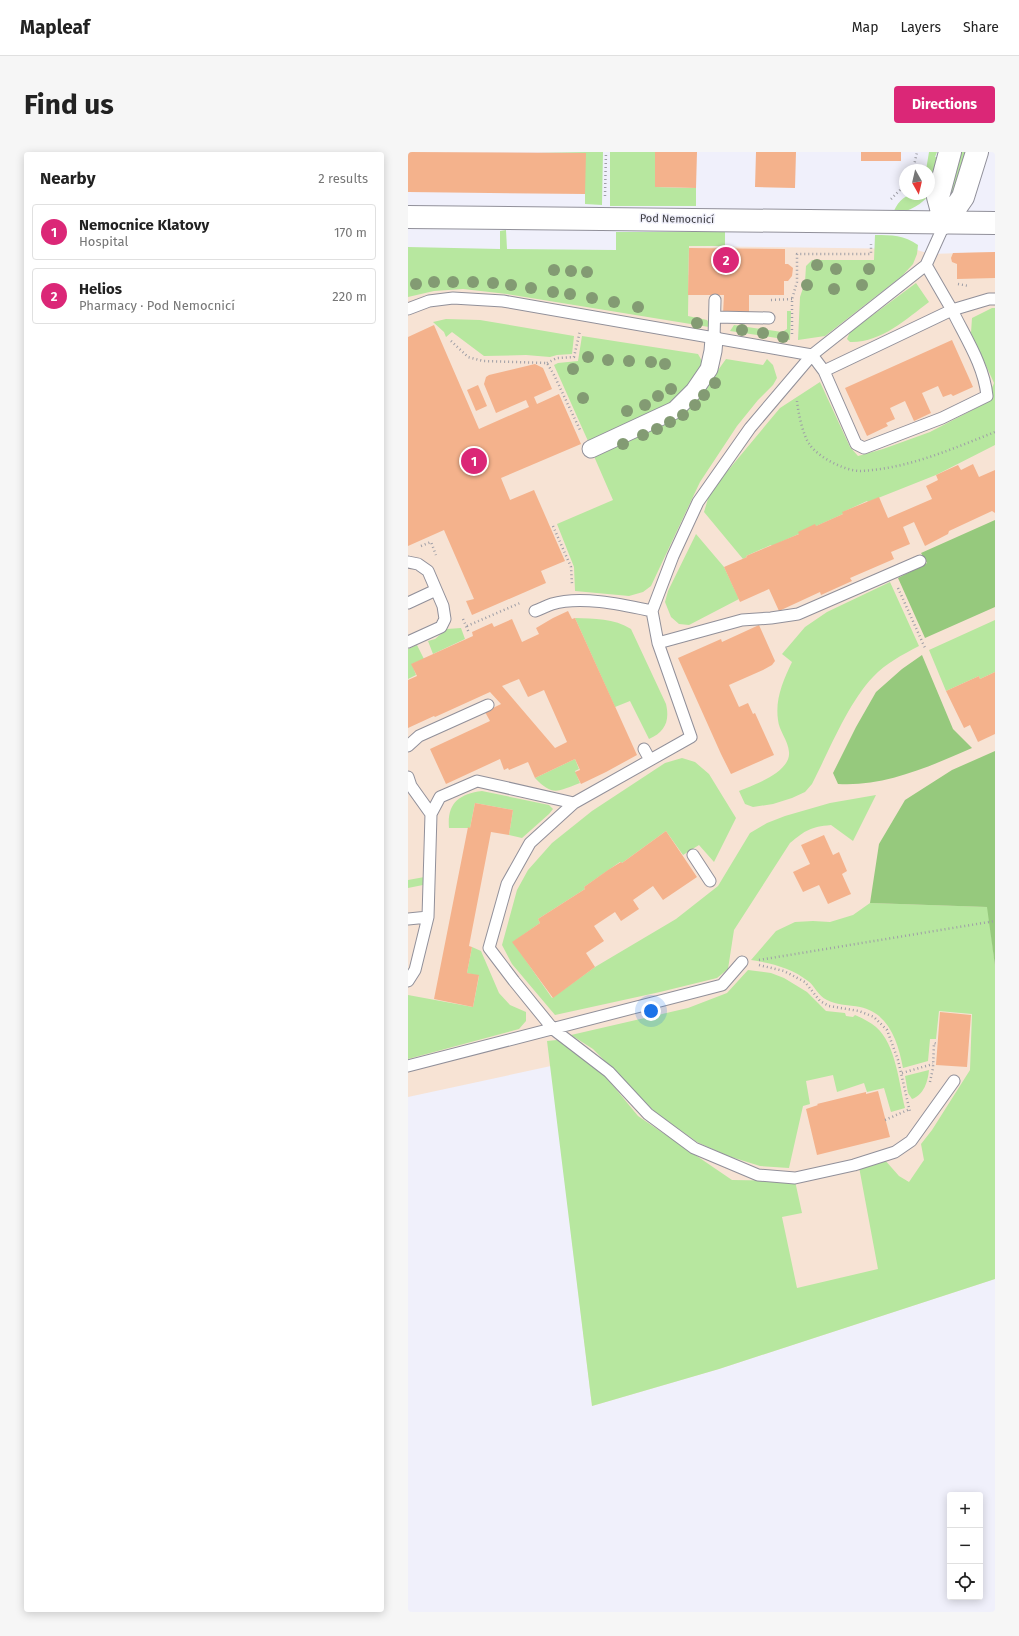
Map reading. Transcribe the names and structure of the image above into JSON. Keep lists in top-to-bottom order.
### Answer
{
  "streets": {
    "street": ["Pod Nemocnicí"]
  },
  "north": "bottom",
  "page": {
    "header": "Mapleaf",
    "nav": ["Map", "Layers", "Share"],
    "buttons": "Directions",
    "title": "Find us",
    "heading": ["Nearby", "2 results"],
    "list": [
      {
        "mark": "1",
        "name": "Nemocnice Klatovy",
        "note": "Hospital",
        "value": "170 m"
      },
      {
        "mark": "2",
        "name": "Helios",
        "note": "Pharmacy · Pod Nemocnicí",
        "value": "220 m"
      }
    ],
    "pins": ["2", "1"],
    "map_buttons": ["+", "−"]
  }
}
